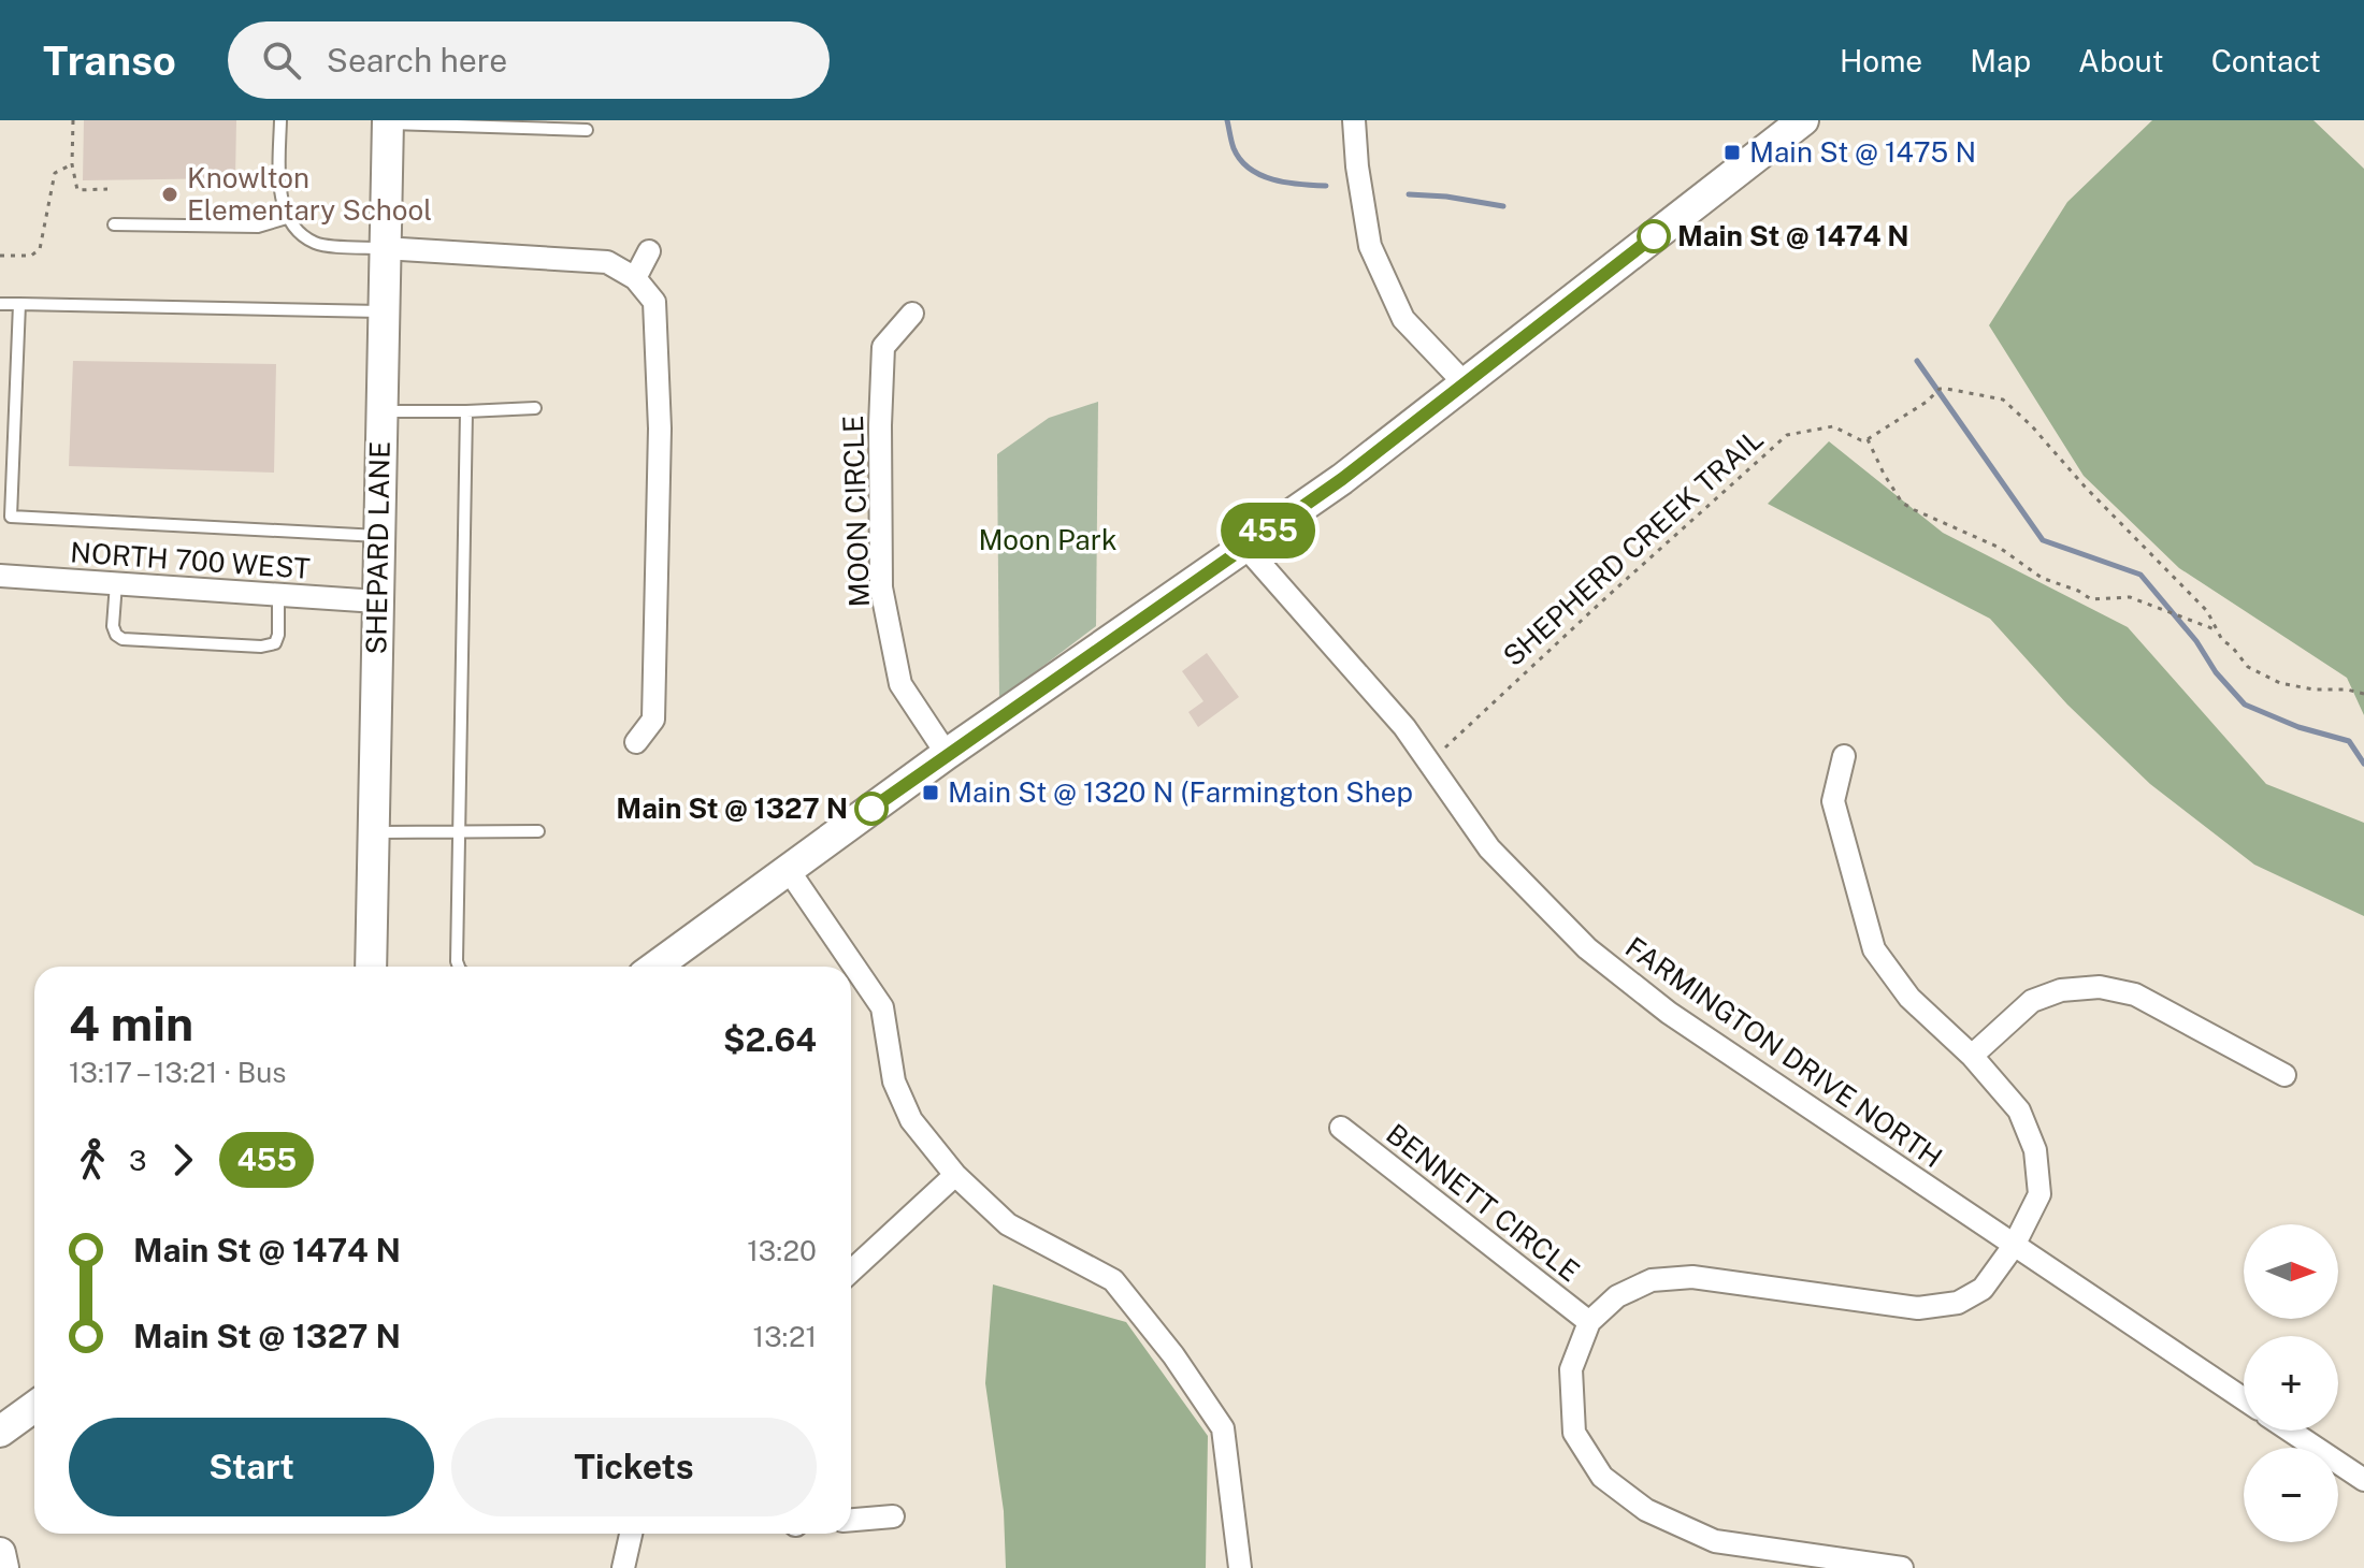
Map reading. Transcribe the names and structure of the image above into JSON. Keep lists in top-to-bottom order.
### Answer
{
  "streets": {
    "main road": ["SHEPARD LANE"],
    "street": [
      "MOON CIRCLE",
      "NORTH 700 WEST",
      "FARMINGTON DRIVE NORTH",
      "BENNETT CIRCLE"
    ],
    "path": ["SHEPHERD CREEK TRAIL"]
  },
  "crossings": [
    ["SHEPARD LANE", "NORTH 700 WEST"]
  ],
  "parks": ["Moon Park"],
  "places": {
    "transit": ["Main St @ 1475 N", "Main St @ 1320 N (Farmington Shep"],
    "other": ["Knowlton Elementary School", "Main St @ 1474 N", "Main St @ 1327 N"]
  },
  "lines": ["bus line 455"],
  "north": "right",
  "page": {
    "header": "Transo",
    "search": "Search here",
    "nav": [
      "Home",
      "Map",
      "About",
      "Contact"
    ],
    "on_map": "455",
    "heading": ["4 min", "13:17 – 13:21 · Bus", "$2.64"],
    "legs": ["3", "455"],
    "list": [
      {
        "name": "Main St @ 1474 N",
        "value": "13:20"
      },
      {
        "name": "Main St @ 1327 N",
        "value": "13:21"
      }
    ],
    "map_buttons": ["+", "−"],
    "buttons": ["Start", "Tickets"]
  }
}
